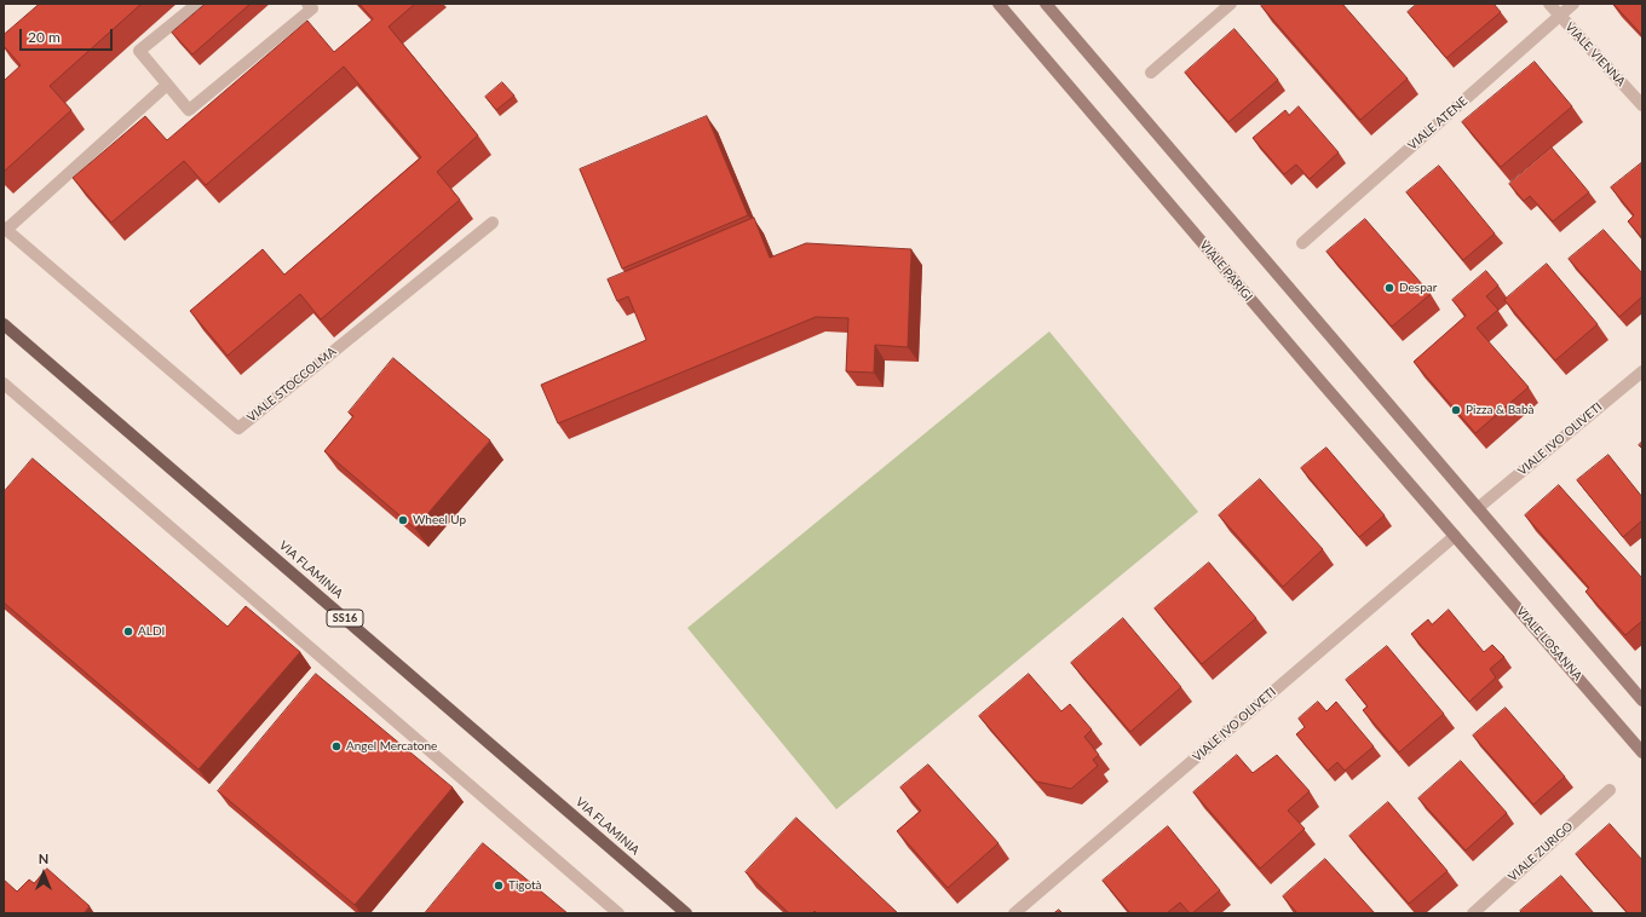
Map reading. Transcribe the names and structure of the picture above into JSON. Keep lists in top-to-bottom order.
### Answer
{
  "streets": {
    "main road": [
      "VIALE PARIGI",
      "VIA FLAMINIA",
      "SS16",
      "VIALE LOSANNA"
    ],
    "street": [
      "VIALE VIENNA",
      "VIALE ATENE",
      "VIALE STOCCOLMA",
      "VIALE IVO OLIVETI",
      "VIALE ZURIGO"
    ]
  },
  "crossings": [
    ["VIALE VIENNA", "VIALE ATENE"],
    ["VIALE PARIGI", "VIALE IVO OLIVETI"],
    ["VIALE PARIGI", "VIALE LOSANNA"],
    ["VIALE IVO OLIVETI", "VIALE LOSANNA"]
  ],
  "places": [
    "Despar",
    "Pizza & Babà",
    "Wheel Up",
    "ALDI",
    "Angel Mercatone",
    "Tigotà"
  ],
  "scale_bar": "20 m",
  "north": "top"
}
